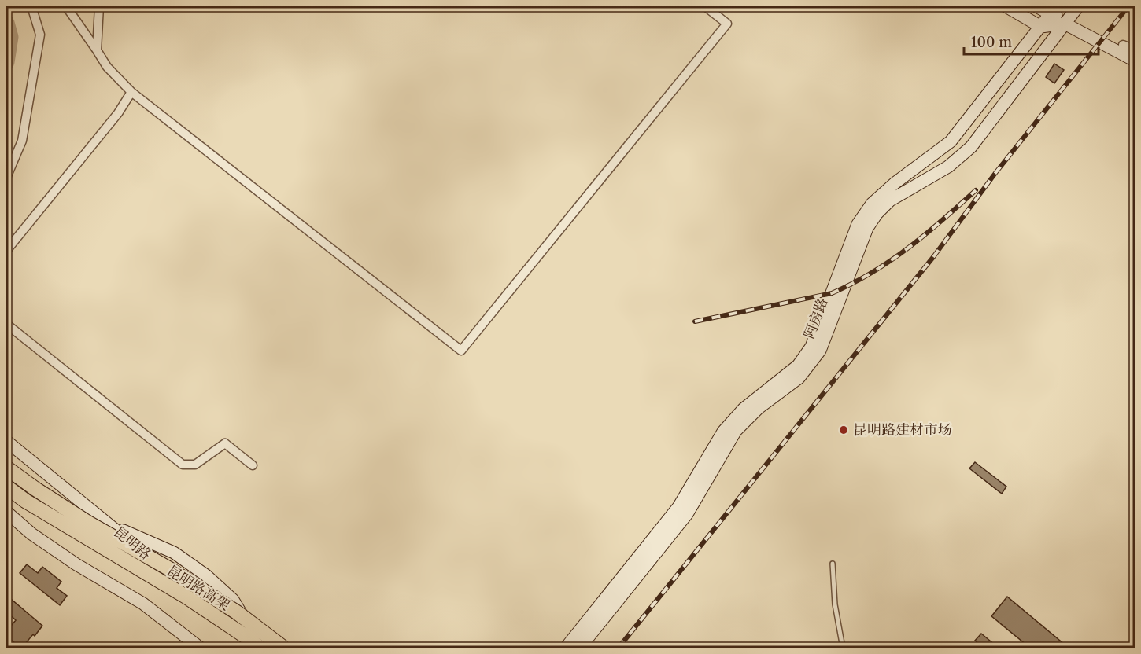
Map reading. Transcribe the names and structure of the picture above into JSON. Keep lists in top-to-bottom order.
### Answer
{
  "streets": {
    "highway": ["昆明路高架"],
    "main road": ["阿房路", "昆明路"]
  },
  "places": ["昆明路建材市场"],
  "scale_bar": "100 m"
}
